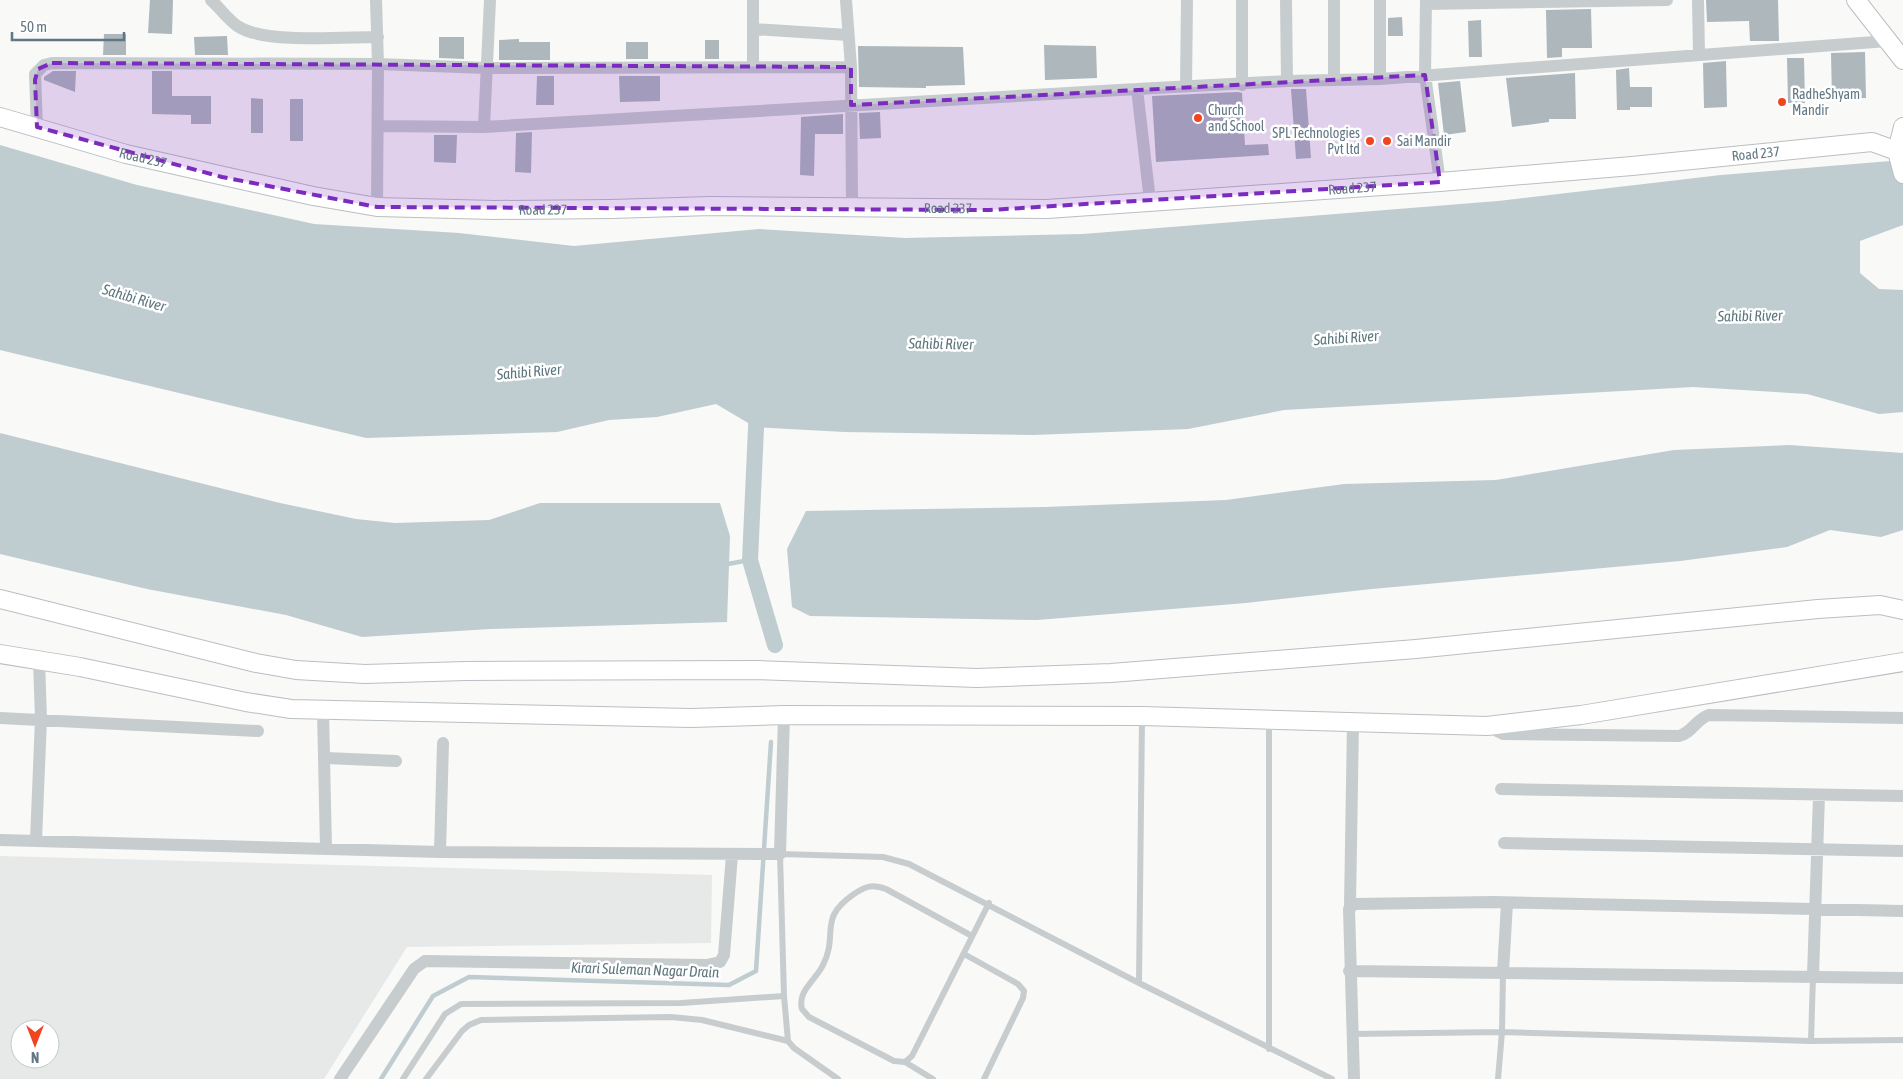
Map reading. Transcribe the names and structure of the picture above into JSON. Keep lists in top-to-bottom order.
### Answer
{
  "streets": {
    "street": ["Road 237"]
  },
  "water": ["Sahibi River", "Kirari Suleman Nagar Drain"],
  "places": [
    "RadheShyam Mandir",
    "Church and School",
    "SPL Technologies Pvt ltd",
    "Sai Mandir"
  ],
  "scale_bar": "50 m",
  "north": "bottom"
}
